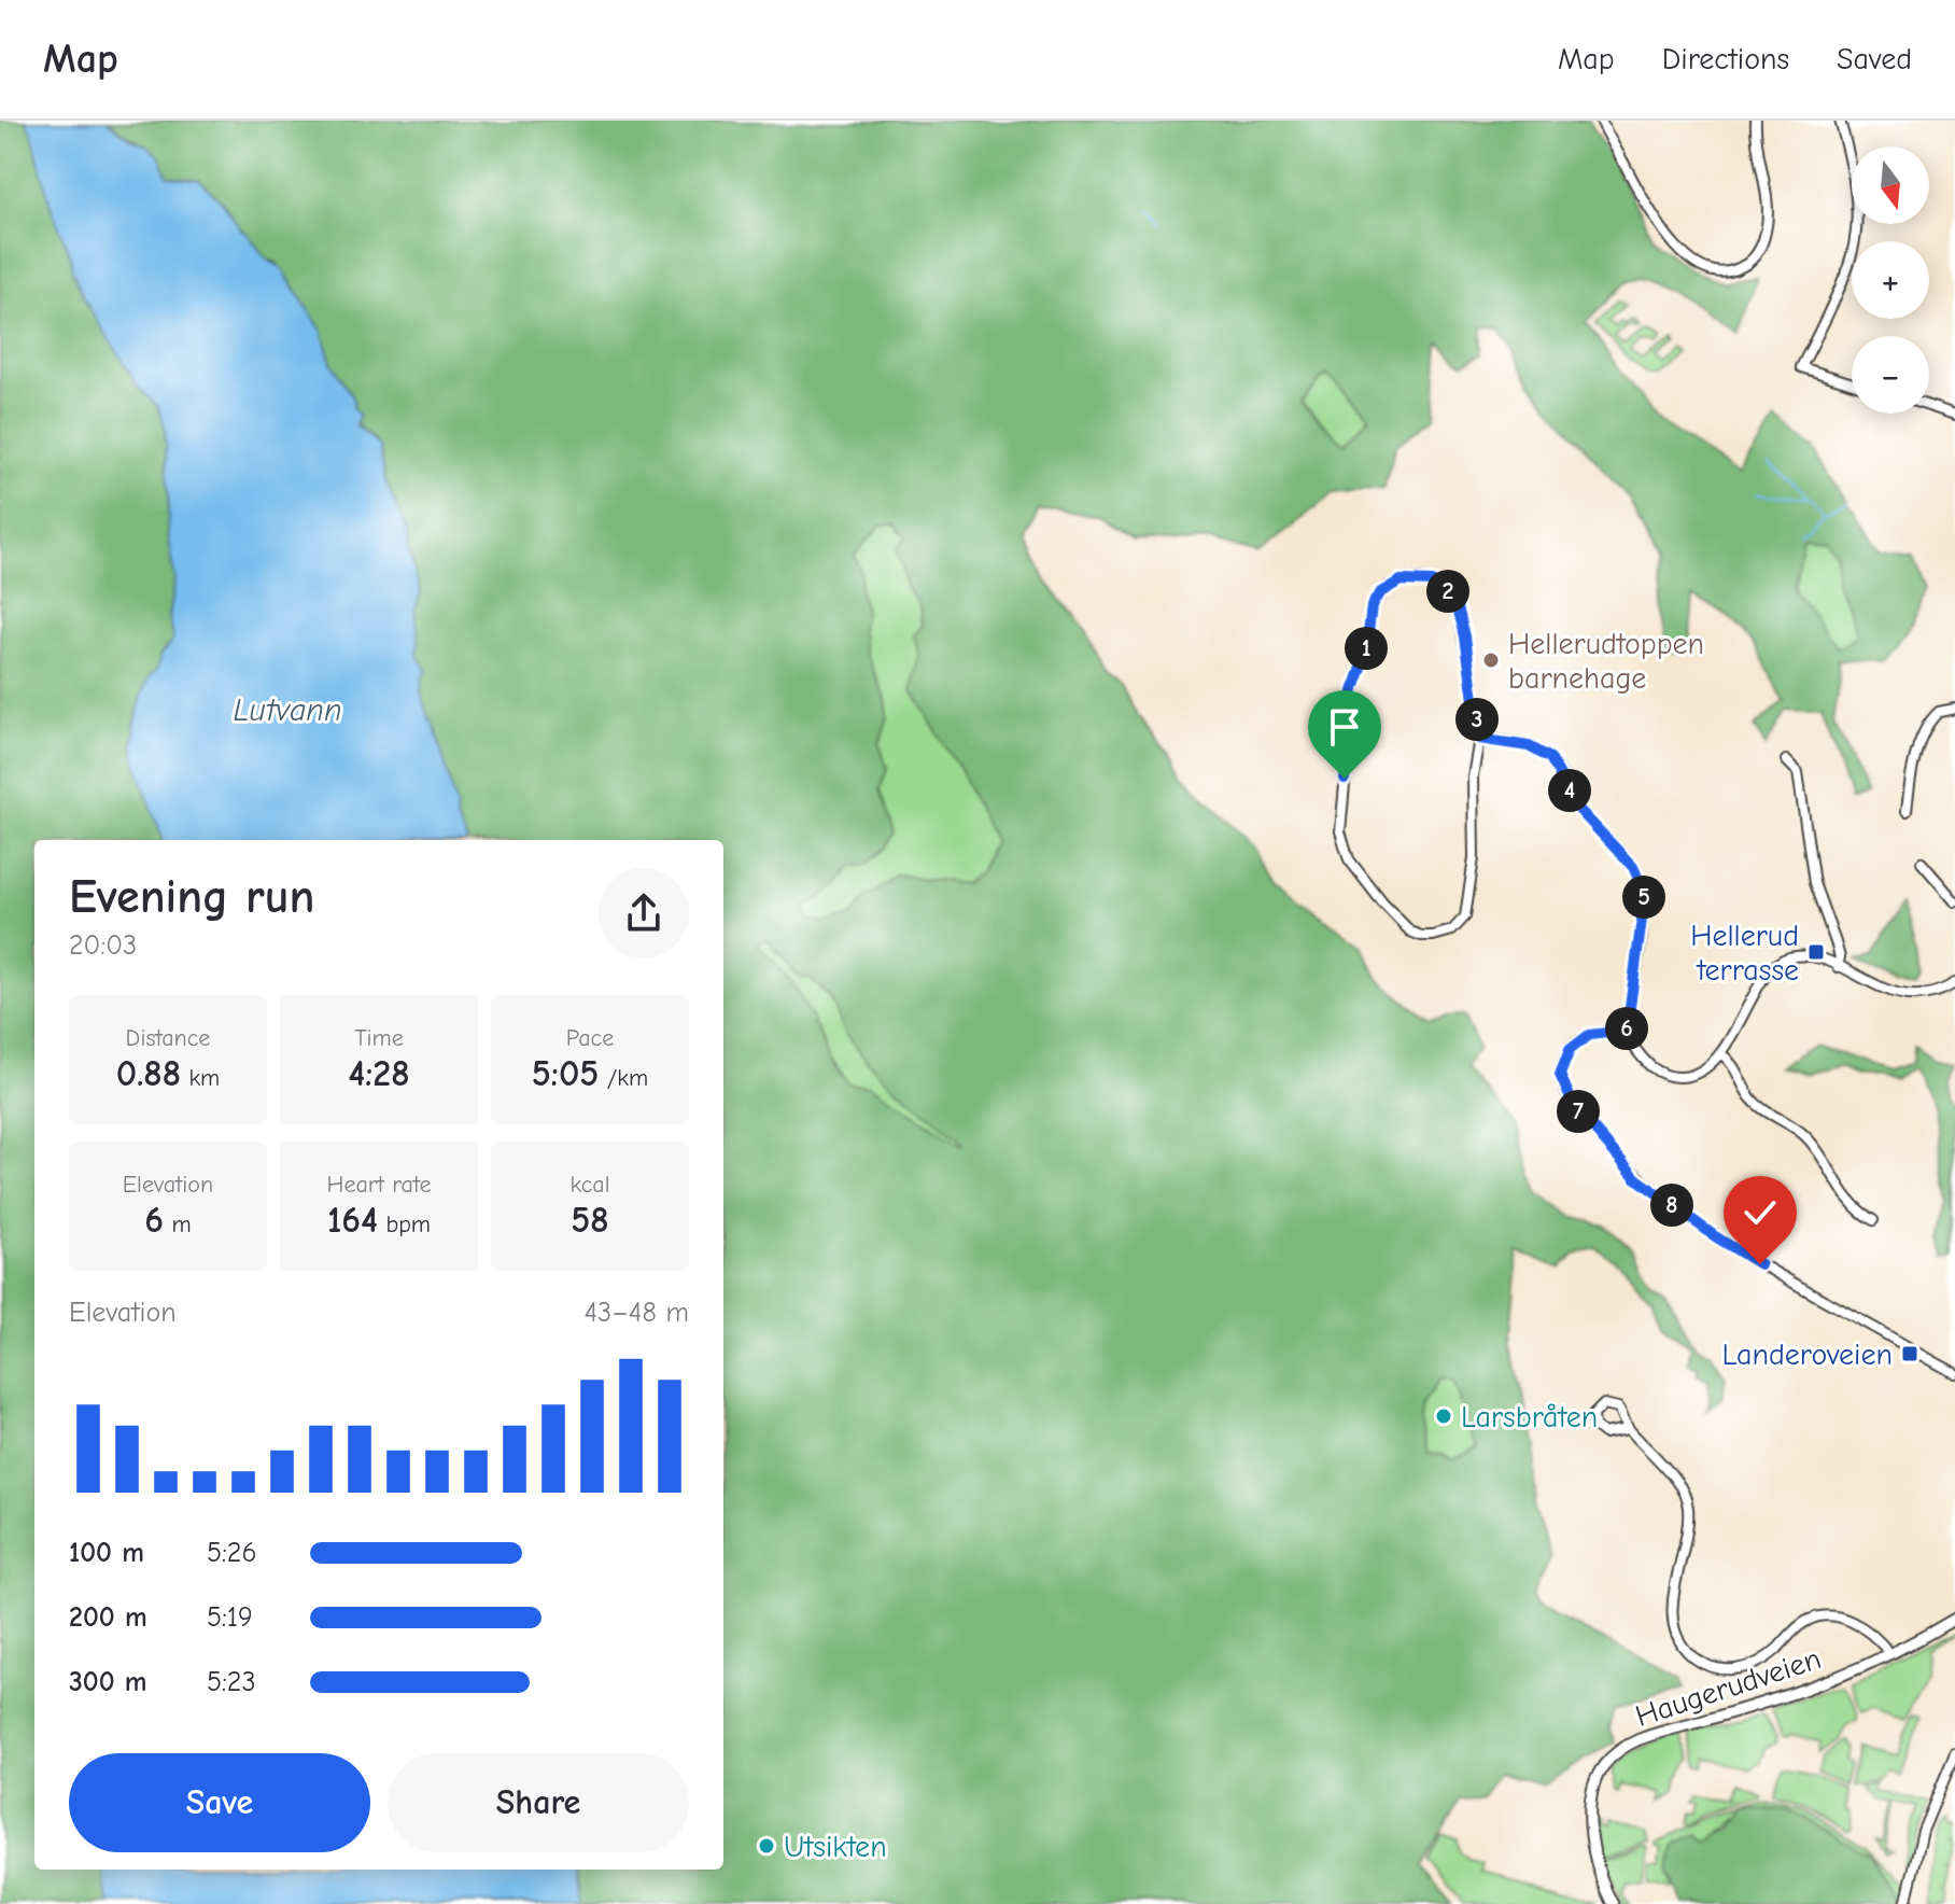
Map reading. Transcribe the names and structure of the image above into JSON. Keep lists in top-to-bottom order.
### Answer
{
  "streets": {
    "street": ["Haugerudveien"]
  },
  "water": ["Lutvann"],
  "places": {
    "other": ["Hellerudtoppen barnehage", "Larsbråten", "Utsikten"],
    "transit": ["Hellerud terrasse", "Landeroveien"]
  },
  "north": "bottom",
  "page": {
    "header": "Map",
    "nav": ["Map", "Directions", "Saved"],
    "map_buttons": ["+", "−"],
    "pins": [
      "2",
      "1",
      "3",
      "4",
      "5",
      "6",
      "7",
      "8"
    ],
    "heading": ["Evening run", "20:03"],
    "stats": [
      ["Distance", "0.88 km"],
      ["Time", "4:28"],
      ["Pace", "5:05 /km"],
      ["Elevation", "6 m"],
      ["Heart rate", "164 bpm"],
      ["kcal", "58"]
    ],
    "chart": ["Elevation", "43–48 m"],
    "list": [
      {
        "name": "100 m",
        "note": "5:26"
      },
      {
        "name": "200 m",
        "note": "5:19"
      },
      {
        "name": "300 m",
        "note": "5:23"
      }
    ],
    "buttons": ["Save", "Share"]
  }
}
